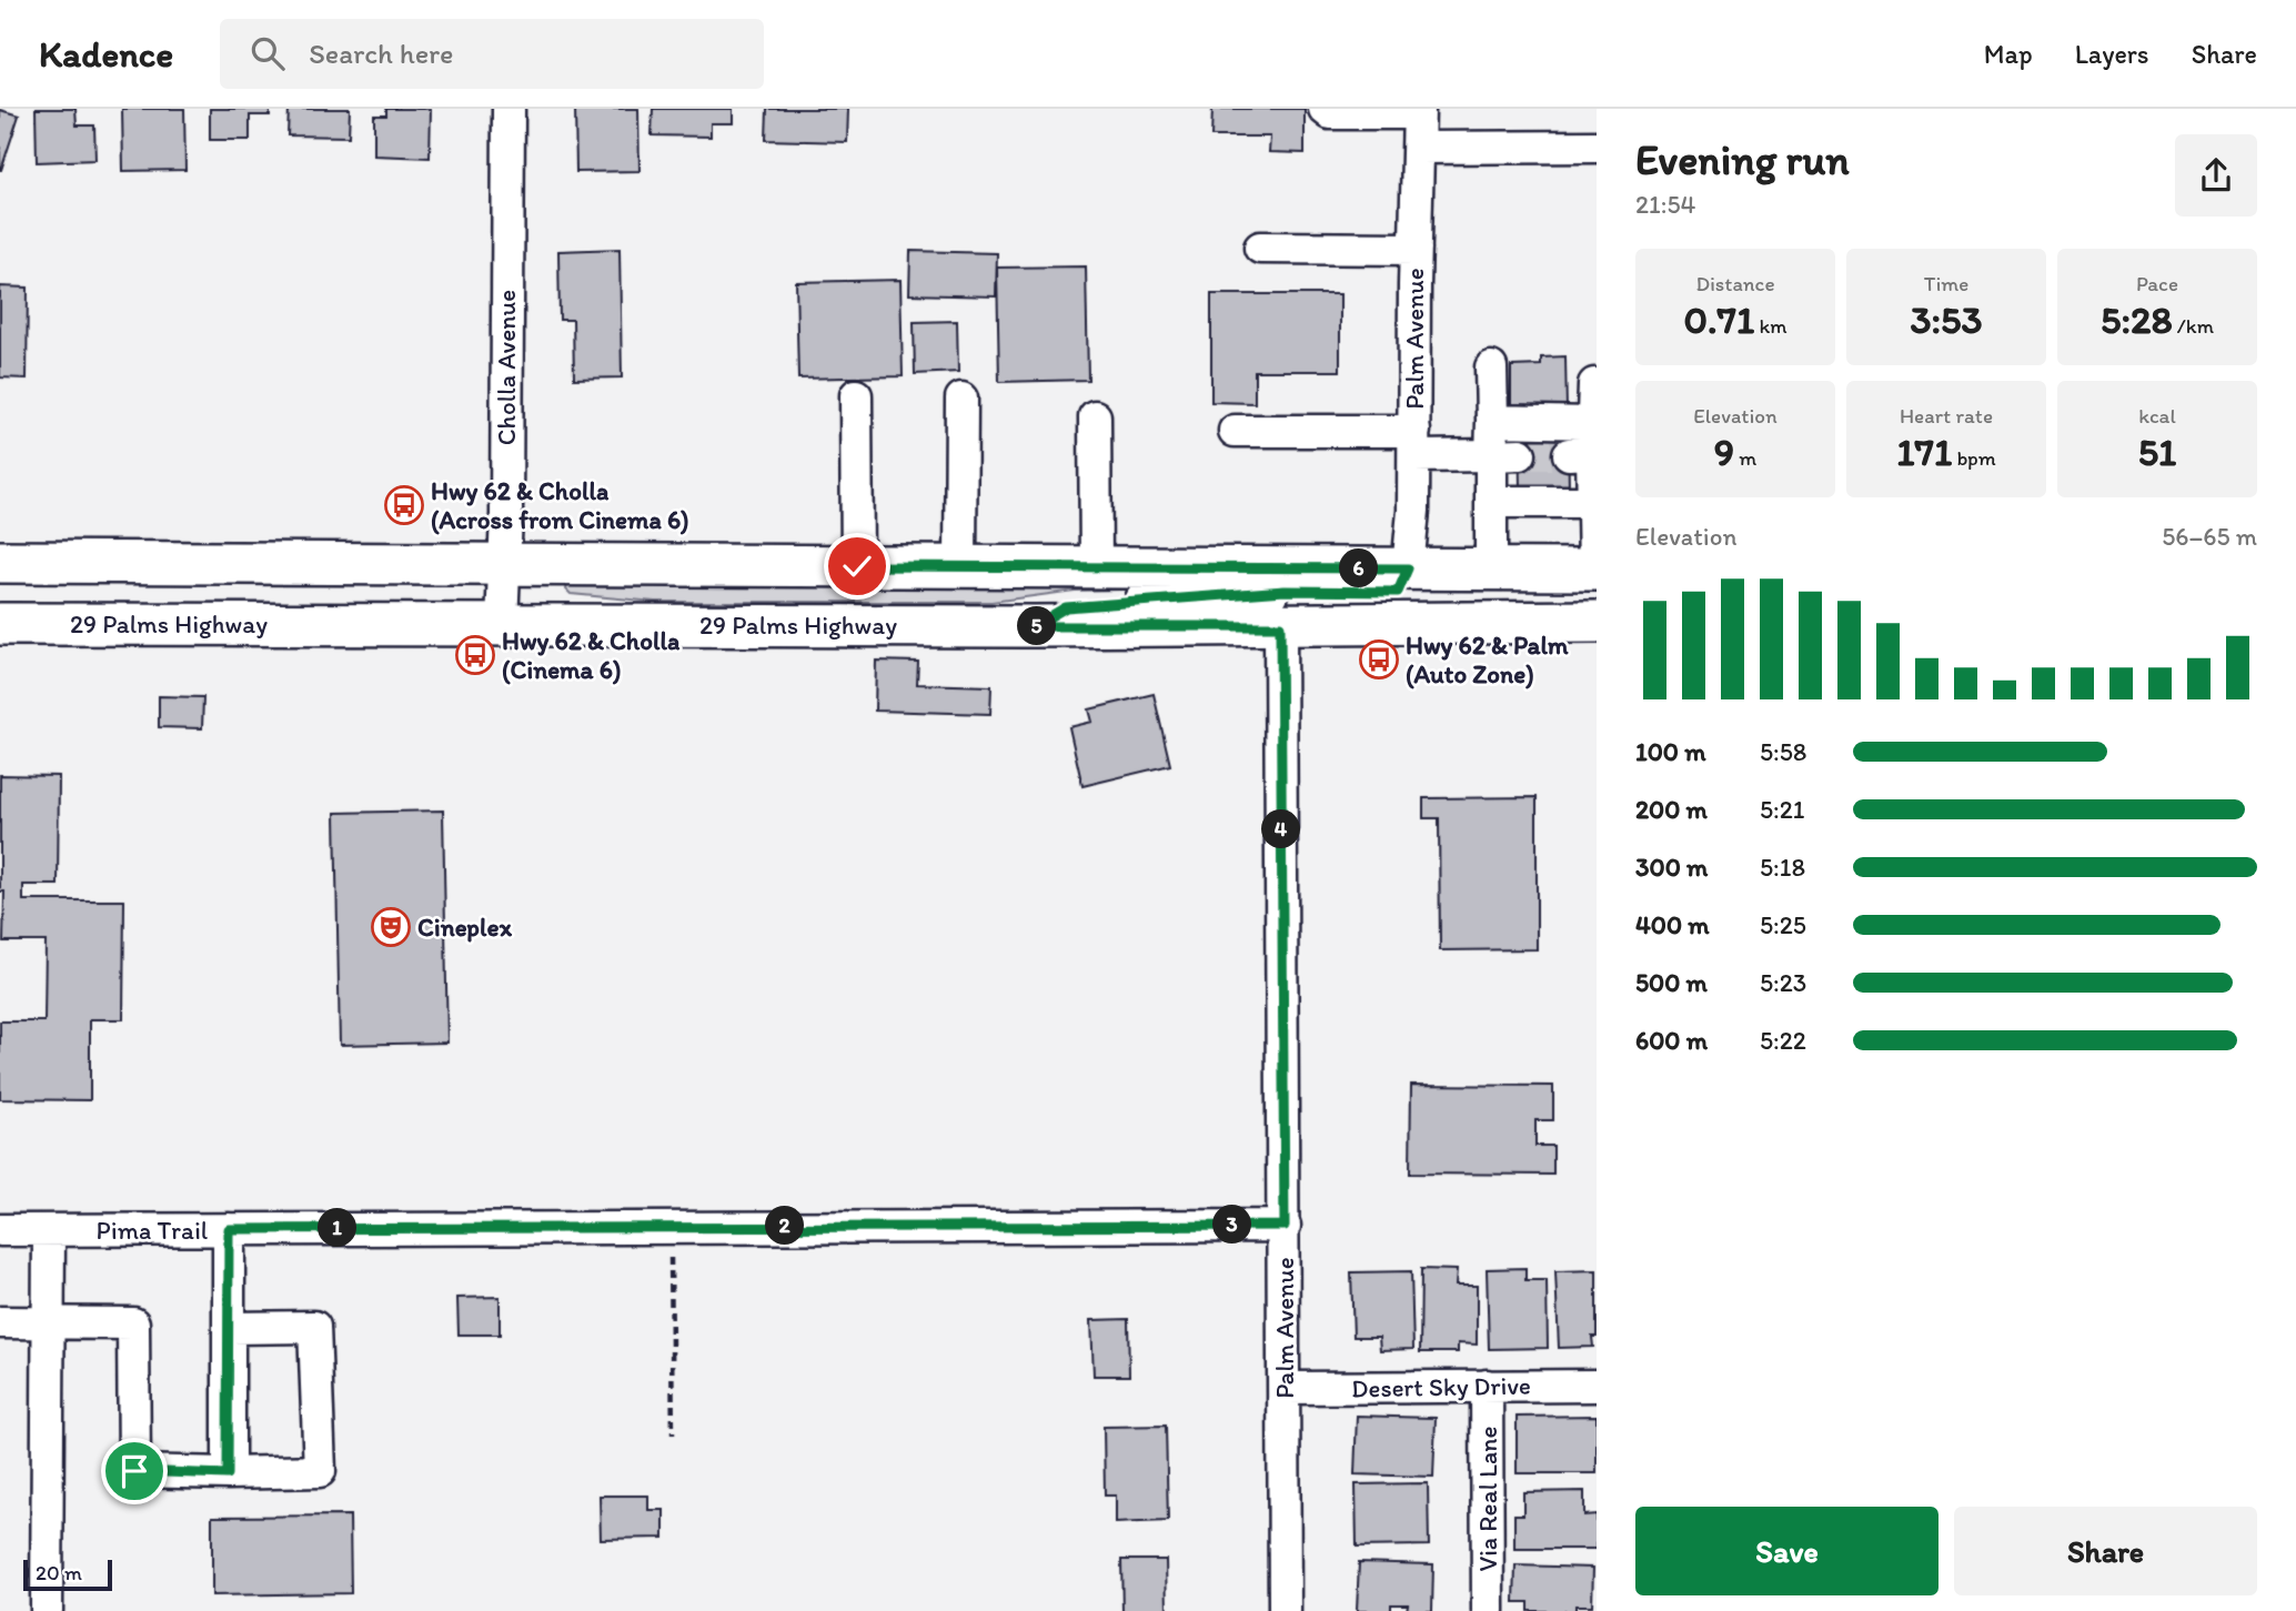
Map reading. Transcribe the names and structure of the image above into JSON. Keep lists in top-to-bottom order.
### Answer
{
  "streets": {
    "main road": ["29 Palms Highway"],
    "street": [
      "Palm Avenue",
      "Cholla Avenue",
      "Pima Trail",
      "Desert Sky Drive",
      "Via Real Lane"
    ]
  },
  "crossings": [
    ["Palm Avenue", "29 Palms Highway"],
    ["Palm Avenue", "Pima Trail"],
    ["Palm Avenue", "Desert Sky Drive"],
    ["Cholla Avenue", "29 Palms Highway"],
    ["Desert Sky Drive", "Via Real Lane"]
  ],
  "places": {
    "bus stop": ["Hwy 62 & Cholla (Across from Cinema 6)", "Hwy 62 & Cholla (Cinema 6)", "Hwy 62 & Palm (Auto Zone)"],
    "theatre": ["Cineplex"]
  },
  "scale_bar": "20 m",
  "page": {
    "header": "Kadence",
    "search": "Search here",
    "nav": ["Map", "Layers", "Share"],
    "heading": ["Evening run", "21:54"],
    "stats": [
      ["Distance", "0.71 km"],
      ["Time", "3:53"],
      ["Pace", "5:28 /km"],
      ["Elevation", "9 m"],
      ["Heart rate", "171 bpm"],
      ["kcal", "51"]
    ],
    "chart": ["Elevation", "56–65 m"],
    "pins": [
      "6",
      "5",
      "4",
      "3",
      "2",
      "1"
    ],
    "list": [
      {
        "name": "100 m",
        "note": "5:58"
      },
      {
        "name": "200 m",
        "note": "5:21"
      },
      {
        "name": "300 m",
        "note": "5:18"
      },
      {
        "name": "400 m",
        "note": "5:25"
      },
      {
        "name": "500 m",
        "note": "5:23"
      },
      {
        "name": "600 m",
        "note": "5:22"
      }
    ],
    "buttons": ["Save", "Share"],
    "scale": "20 m"
  }
}
